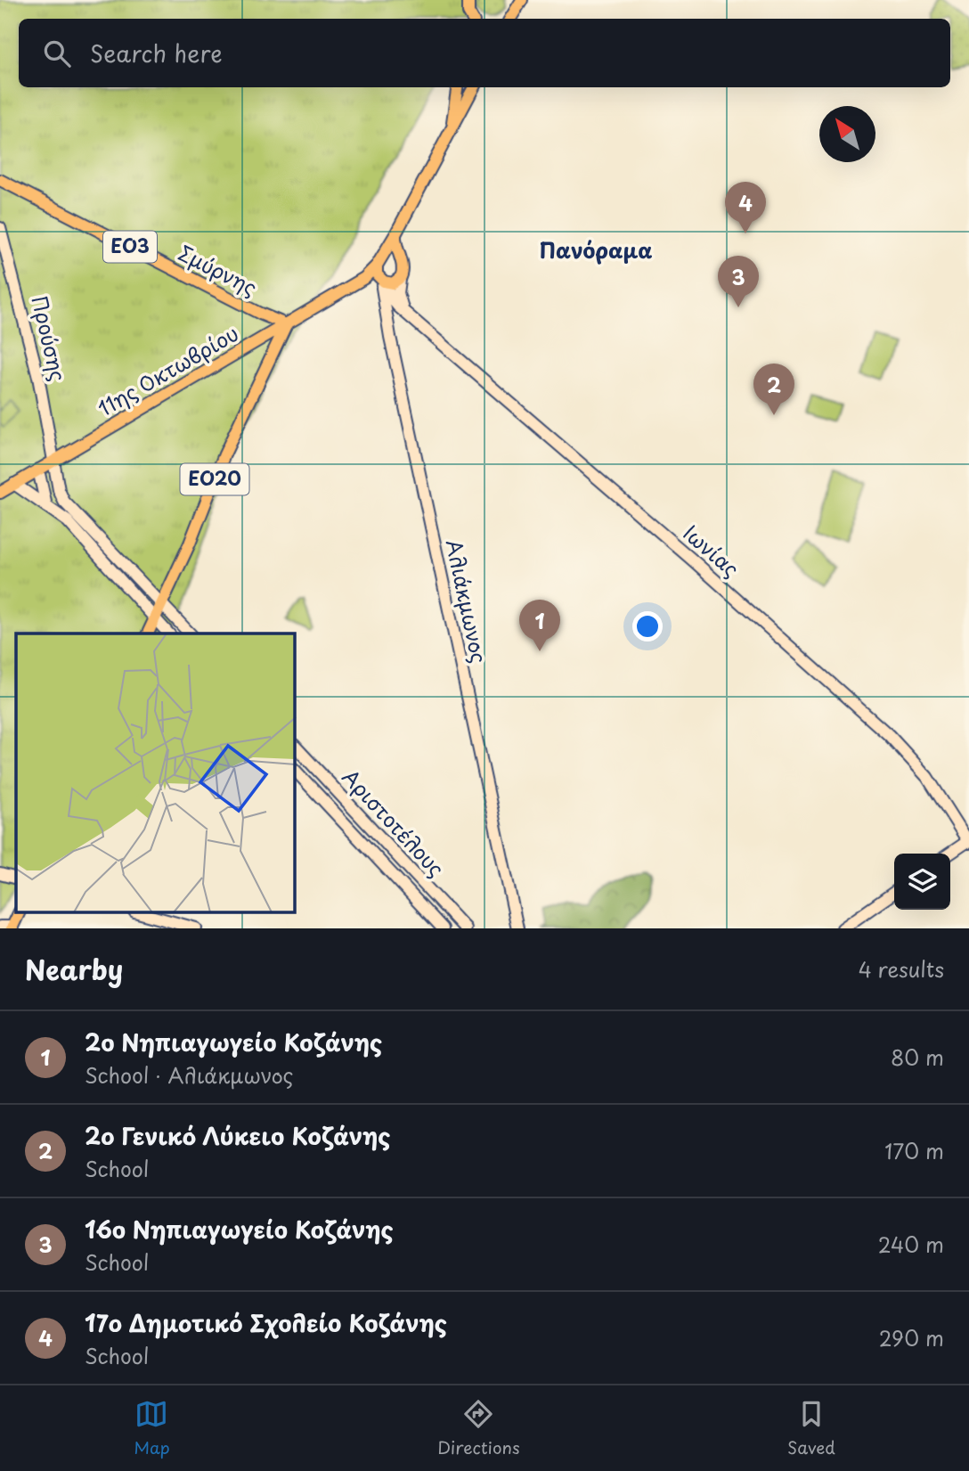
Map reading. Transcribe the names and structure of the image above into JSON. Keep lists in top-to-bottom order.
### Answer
{
  "streets": {
    "main road": [
      "ΕΟ3",
      "Σμύρνης",
      "11ης Οκτωβρίου",
      "ΕΟ20"
    ],
    "street": [
      "Προύσης",
      "Ιωνίας",
      "Αλιάκμωνος",
      "Αριστοτέλους"
    ]
  },
  "crossings": [
    ["Σμύρνης", "11ης Οκτωβρίου"],
    ["Σμύρνης", "ΕΟ20"],
    ["Προύσης", "11ης Οκτωβρίου"],
    ["11ης Οκτωβρίου", "ΕΟ20"],
    ["11ης Οκτωβρίου", "Ιωνίας"],
    ["11ης Οκτωβρίου", "Αλιάκμωνος"],
    ["Ιωνίας", "Αλιάκμωνος"]
  ],
  "districts": ["Πανόραμα"],
  "north": "top left",
  "page": {
    "search": "Search here",
    "pins": [
      "4",
      "3",
      "2",
      "1"
    ],
    "heading": ["Nearby", "4 results"],
    "list": [
      {
        "mark": "1",
        "name": "2ο Νηπιαγωγείο Κοζάνης",
        "note": "School · Αλιάκμωνος",
        "value": "80 m"
      },
      {
        "mark": "2",
        "name": "2ο Γενικό Λύκειο Κοζάνης",
        "note": "School",
        "value": "170 m"
      },
      {
        "mark": "3",
        "name": "16ο Νηπιαγωγείο Κοζάνης",
        "note": "School",
        "value": "240 m"
      },
      {
        "mark": "4",
        "name": "17ο Δημοτικό Σχολείο Κοζάνης",
        "note": "School",
        "value": "290 m"
      }
    ],
    "nav": ["Map", "Directions", "Saved"]
  }
}
